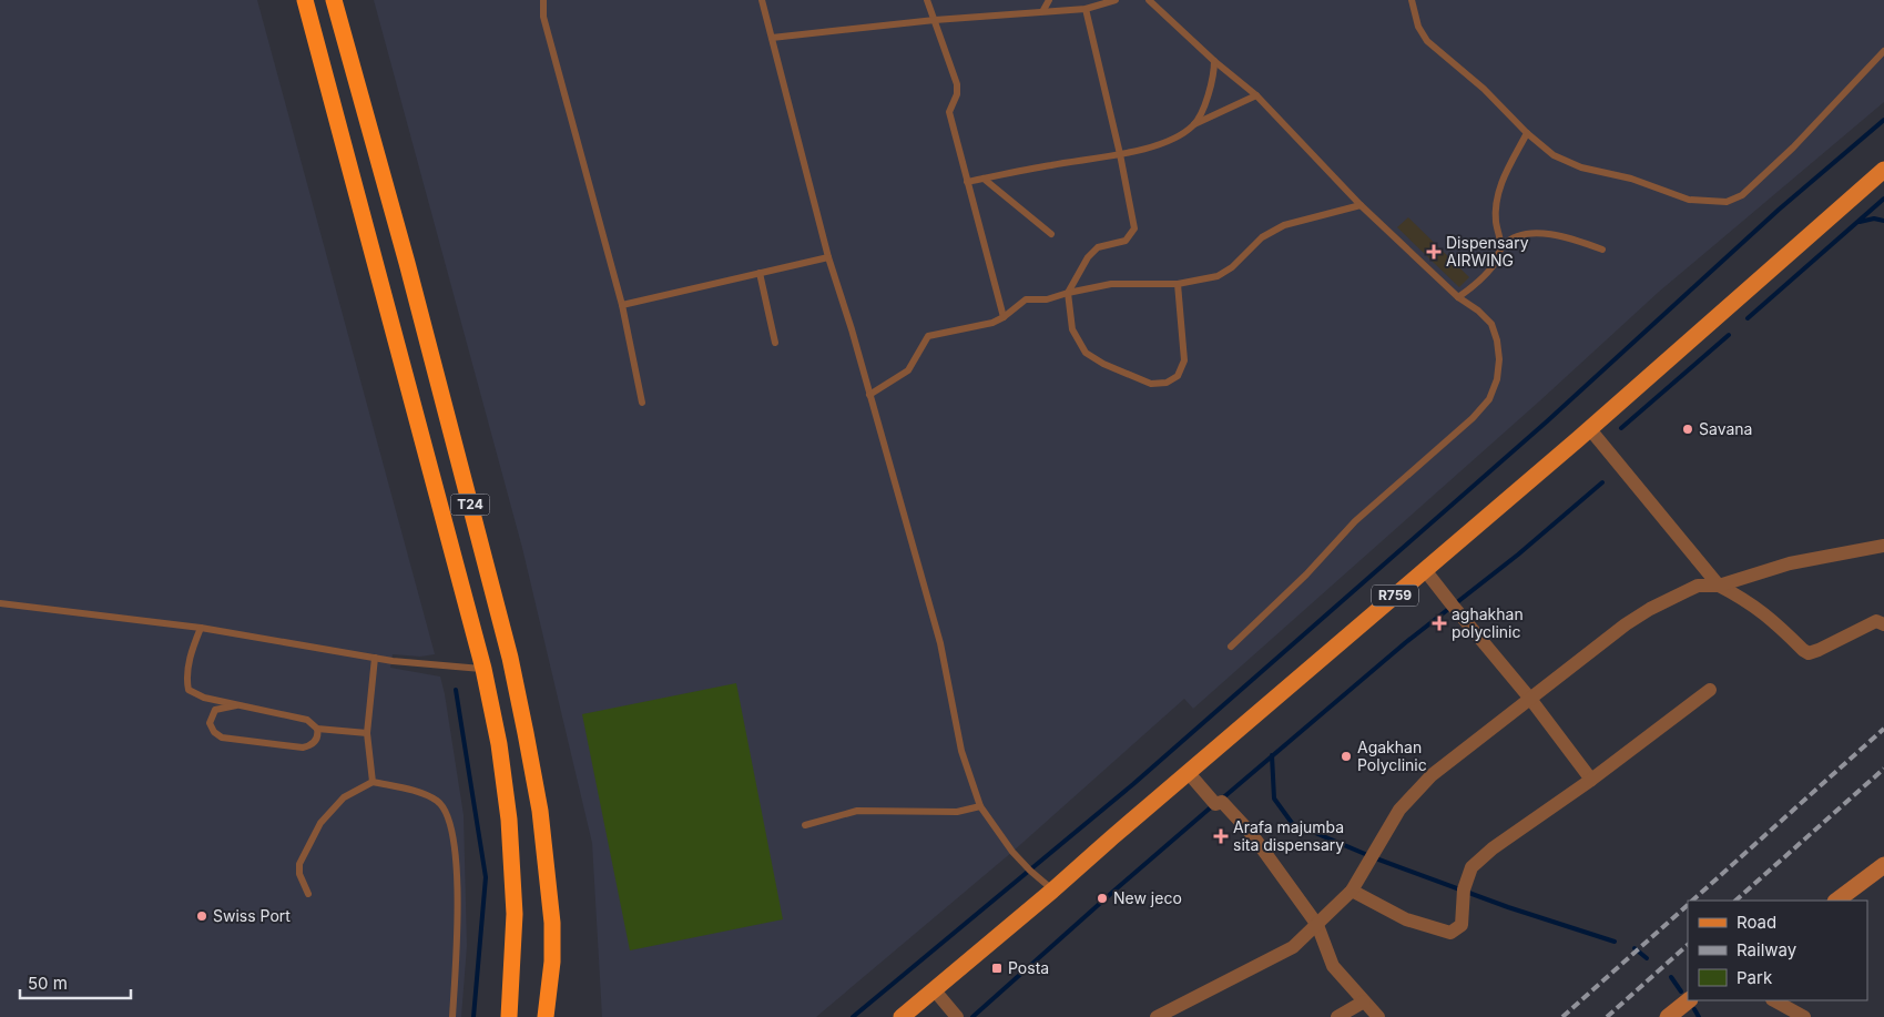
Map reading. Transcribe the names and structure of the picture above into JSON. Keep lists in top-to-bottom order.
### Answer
{
  "streets": {
    "highway": ["T24"],
    "main road": ["R759"]
  },
  "places": {
    "health": ["Dispensary AIRWING", "aghakhan polyclinic", "Arafa majumba sita dispensary"],
    "other": [
      "Savana",
      "Agakhan Polyclinic",
      "New jeco",
      "Swiss Port"
    ],
    "transit": ["Posta"]
  },
  "legend": ["Road", "Railway", "Park"],
  "scale_bar": "50 m"
}
